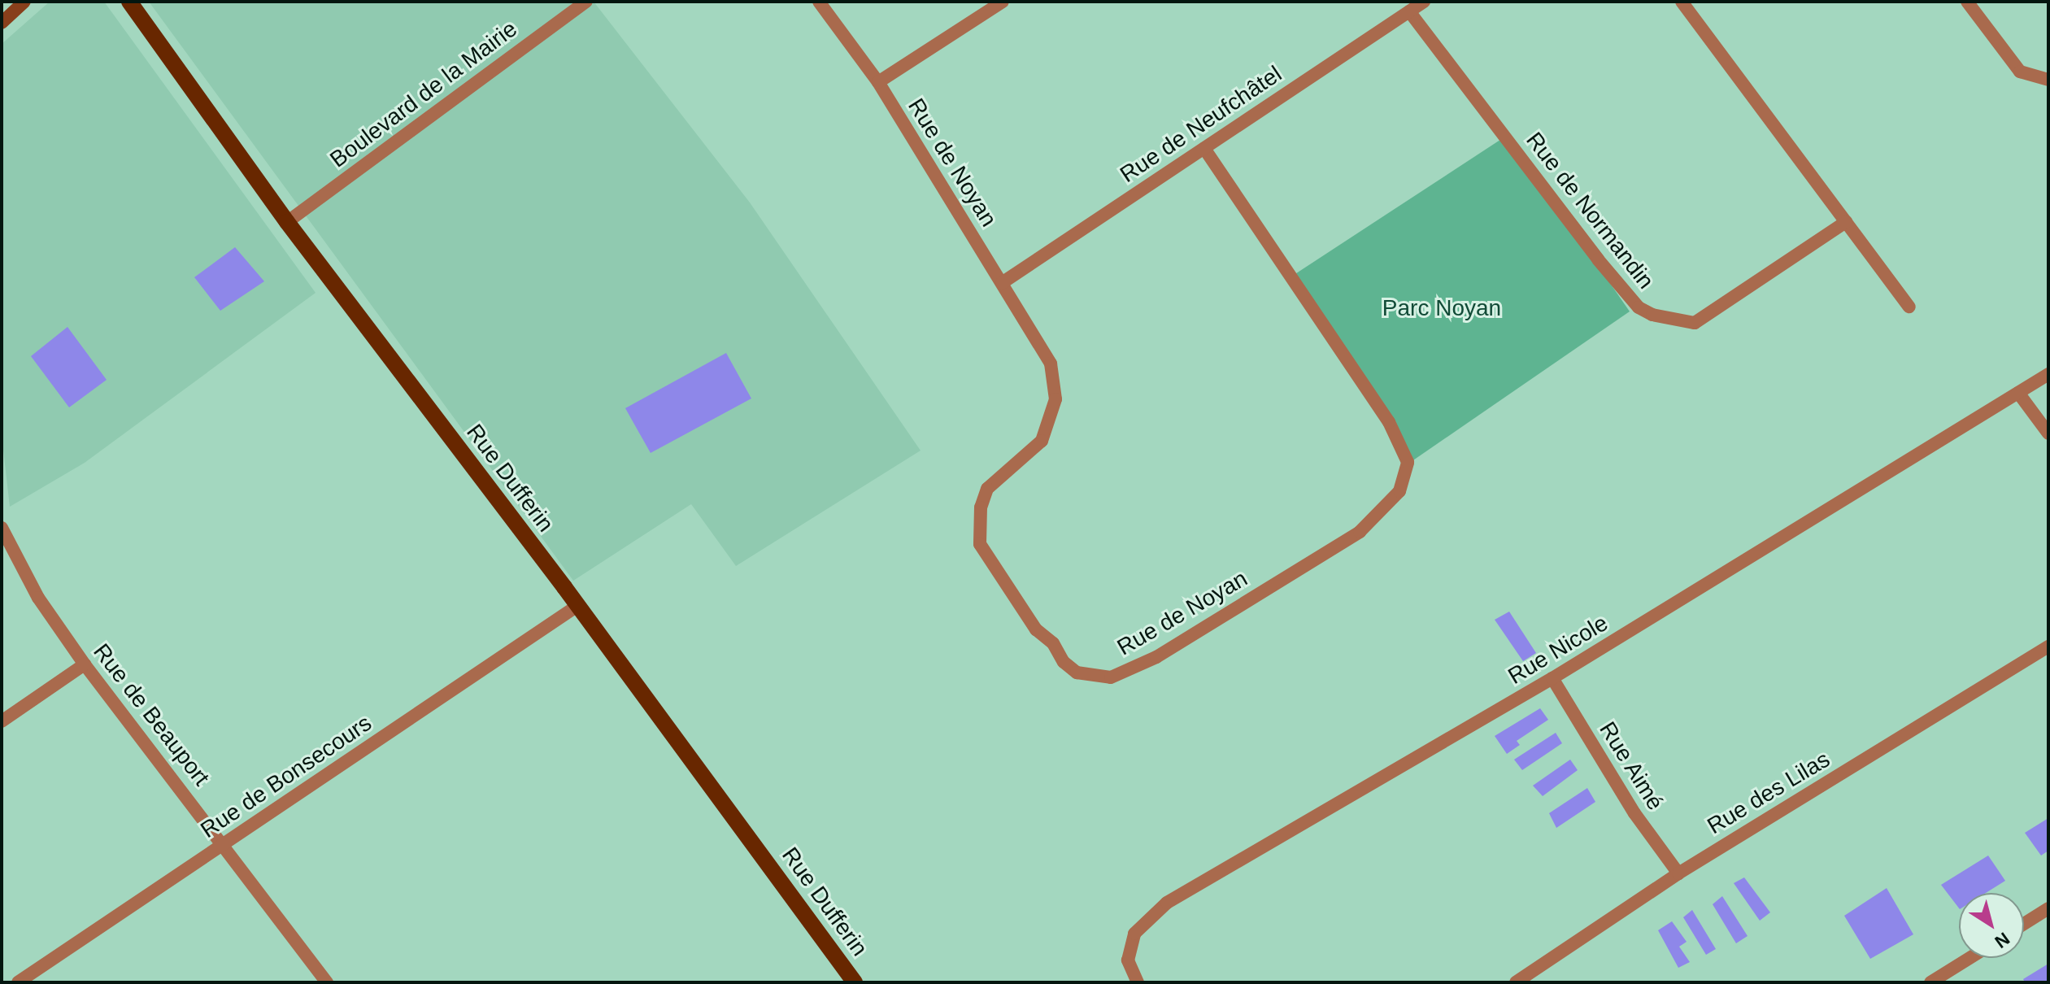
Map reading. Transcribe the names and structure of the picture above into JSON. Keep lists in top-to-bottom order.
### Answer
{
  "streets": {
    "main road": ["Rue Dufferin"],
    "street": [
      "Boulevard de la Mairie",
      "Rue de Neufchâtel",
      "Rue de Noyan",
      "Rue de Normandin",
      "Rue Nicole",
      "Rue de Beauport",
      "Rue Aimé",
      "Rue de Bonsecours",
      "Rue des Lilas"
    ]
  },
  "crossings": [
    ["Boulevard de la Mairie", "Rue Dufferin"],
    ["Rue de Neufchâtel", "Rue de Noyan"],
    ["Rue de Neufchâtel", "Rue de Normandin"],
    ["Rue Dufferin", "Rue de Bonsecours"],
    ["Rue Nicole", "Rue Aimé"],
    ["Rue de Beauport", "Rue de Bonsecours"],
    ["Rue Aimé", "Rue des Lilas"]
  ],
  "parks": ["Parc Noyan"],
  "north": "bottom right"
}
